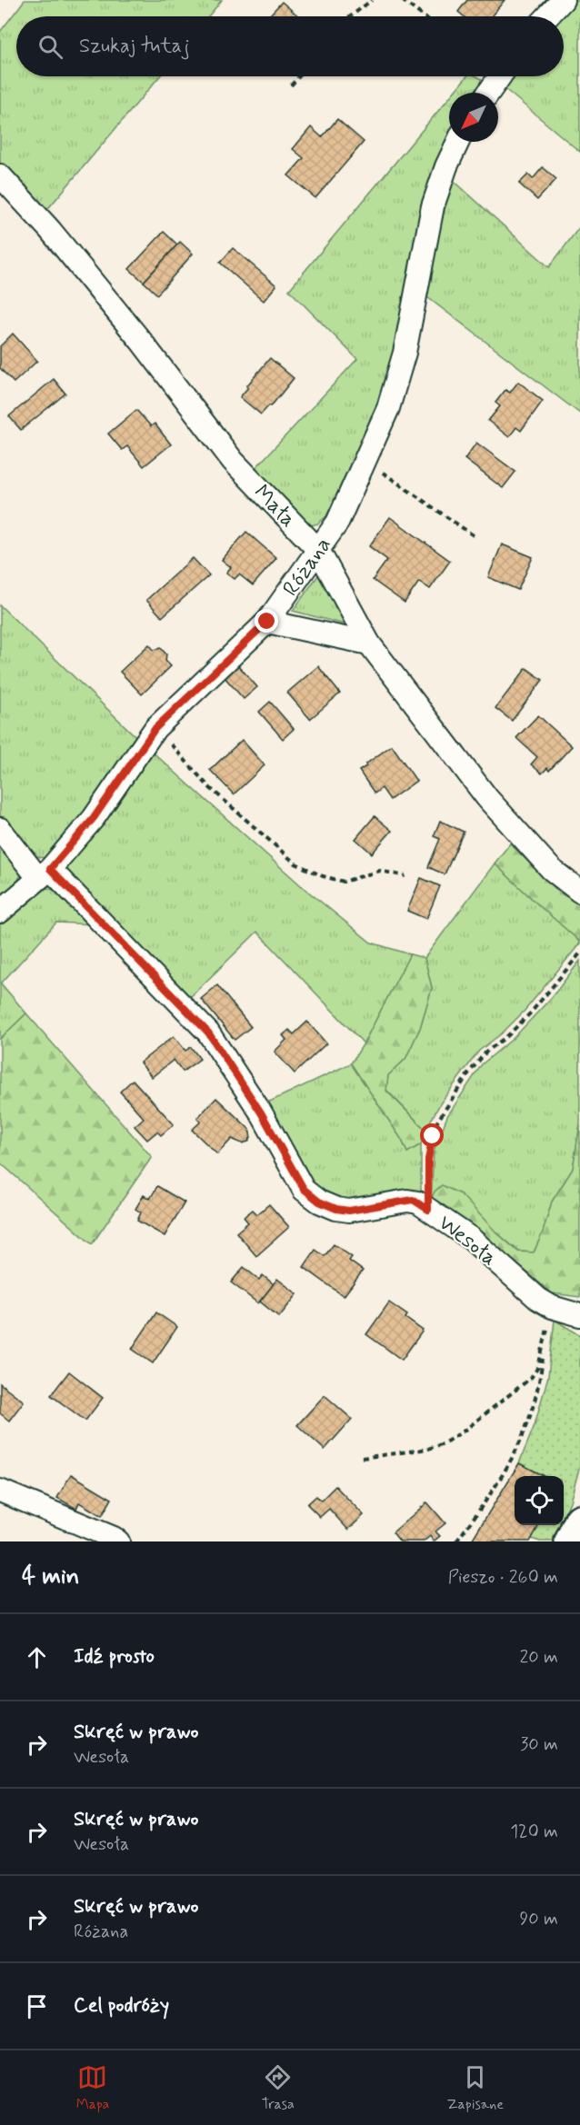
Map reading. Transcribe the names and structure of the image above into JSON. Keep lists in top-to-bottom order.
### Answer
{
  "streets": {
    "street": ["Mała", "Różana", "Wesoła"]
  },
  "crossings": [
    ["Mała", "Różana"],
    ["Różana", "Wesoła"]
  ],
  "north": "bottom left",
  "page": {
    "search": "Szukaj tutaj",
    "heading": ["4 min", "Pieszo · 260 m"],
    "list": [
      ["Idź prosto", "20 m"],
      ["Skręć w prawo", "Wesoła", "30 m"],
      ["Skręć w prawo", "Wesoła", "120 m"],
      ["Skręć w prawo", "Różana", "90 m"],
      "Cel podróży"
    ],
    "nav": ["Mapa", "Trasa", "Zapisane"]
  }
}
